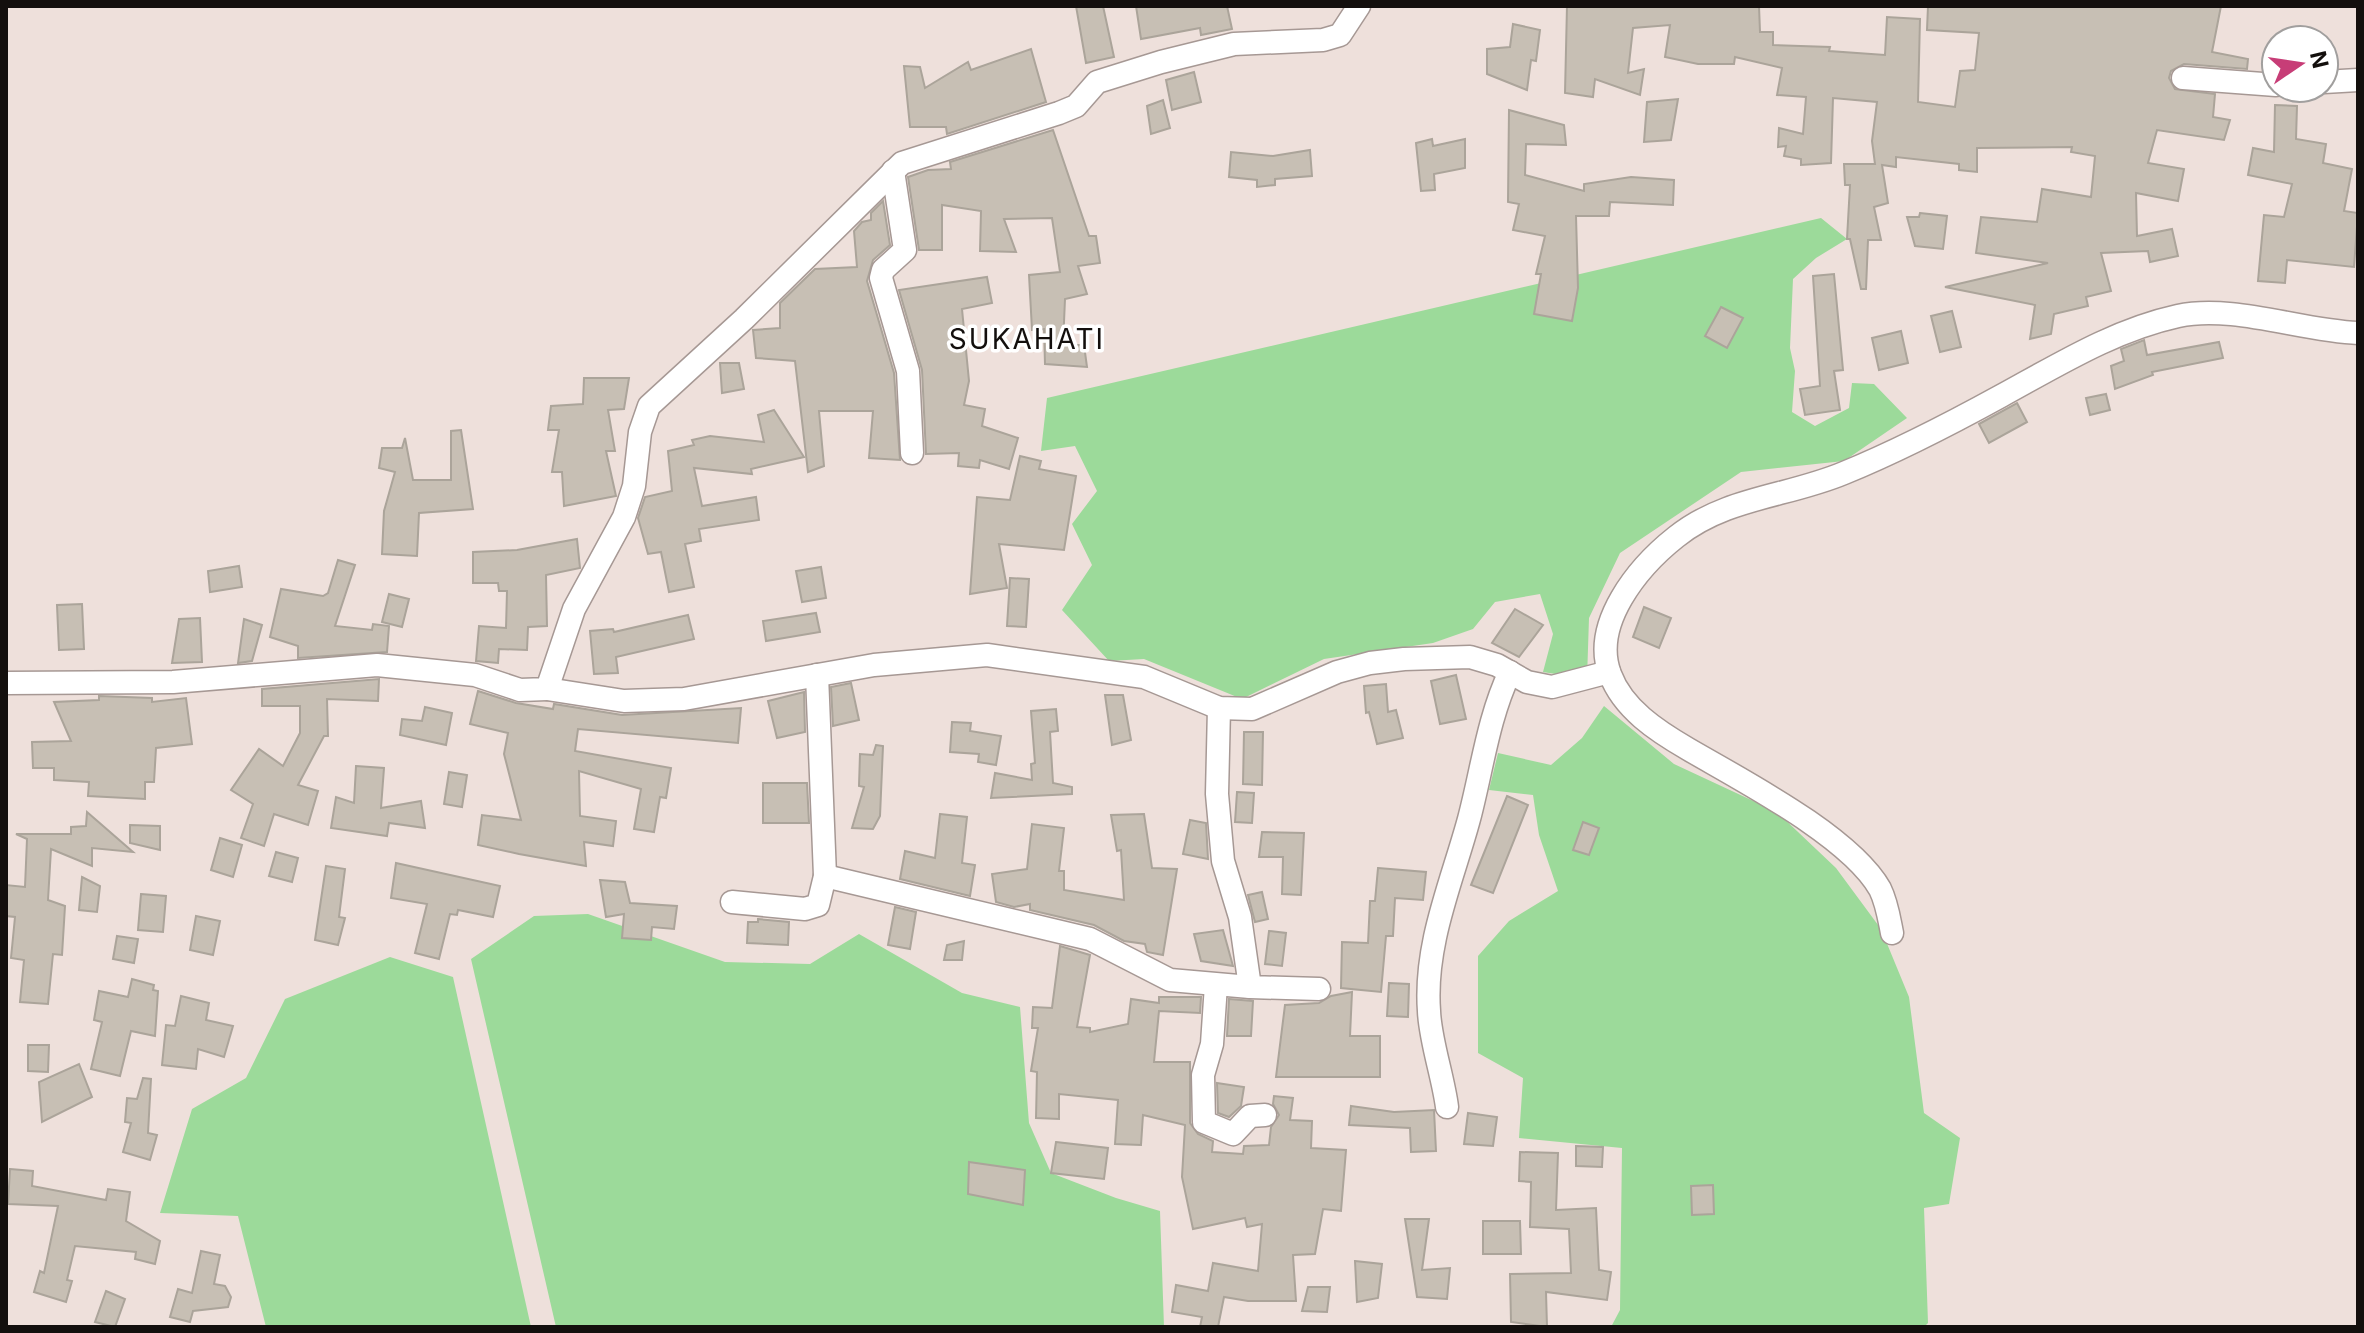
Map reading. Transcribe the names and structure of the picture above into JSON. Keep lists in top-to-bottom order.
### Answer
{
  "districts": ["SUKAHATI"],
  "north": "right"
}
